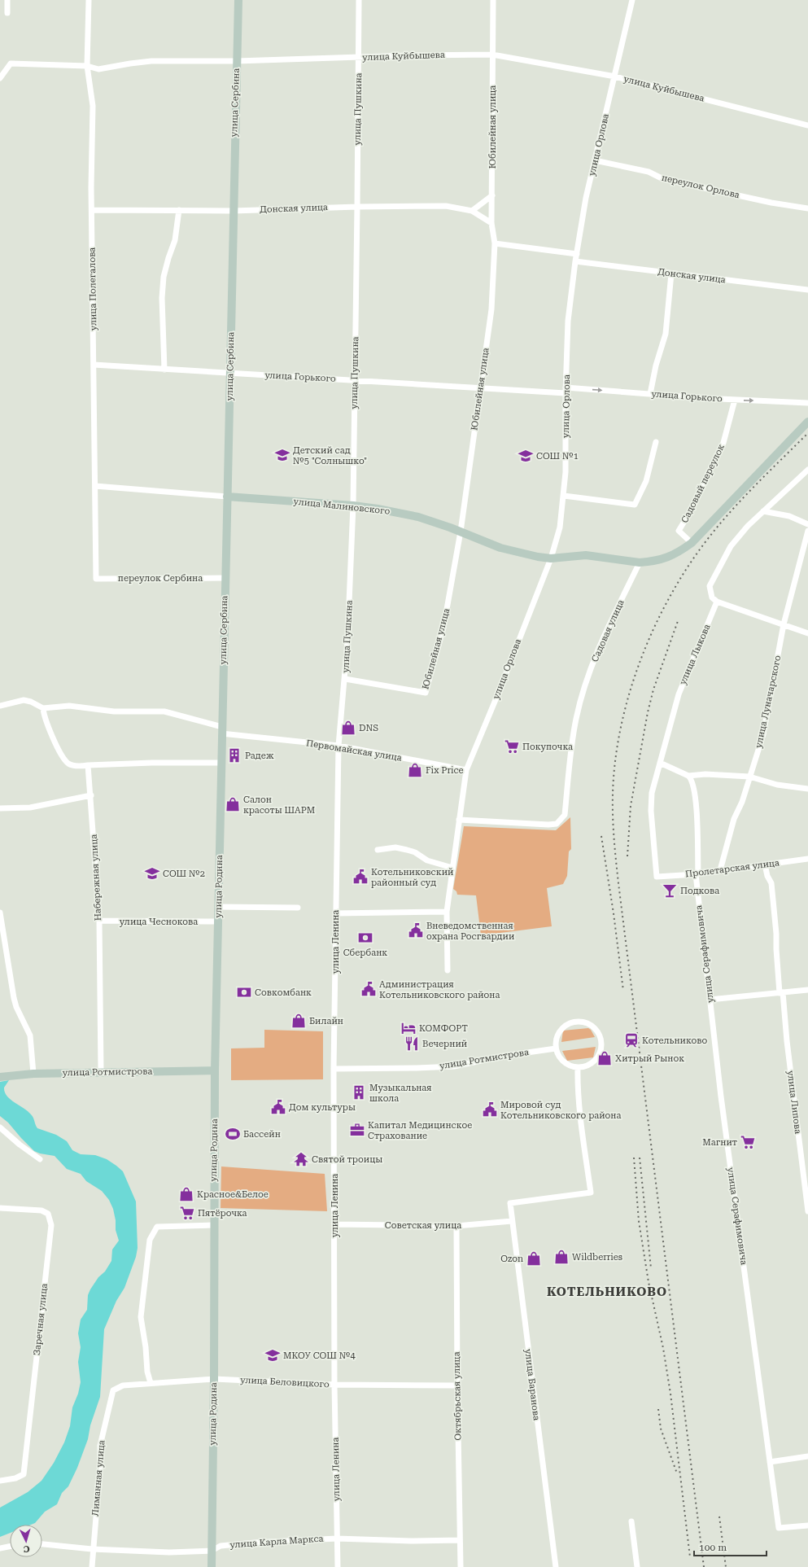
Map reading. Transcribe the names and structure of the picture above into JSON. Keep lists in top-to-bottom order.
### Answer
{
  "streets": {
    "street": [
      "улица Куйбышева",
      "улица Сербина",
      "улица Пушкина",
      "Юбилейная улица",
      "улица Орлова",
      "переулок Орлова",
      "Донская улица",
      "улица Полегалова",
      "улица Горького",
      "Садовый переулок",
      "улица Малиновского",
      "переулок Сербина",
      "Садовая улица",
      "улица Лыкова",
      "улица Луначарского",
      "Первомайская улица",
      "Пролетарская улица",
      "Набережная улица",
      "улица Родина",
      "улица Чеснокова",
      "улица Ленина",
      "улица Серафимовича",
      "улица Ротмистрова",
      "улица Липова",
      "Советская улица",
      "Заречная улица",
      "улица Беловицкого",
      "улица Баранова",
      "Октябрьская улица",
      "Лиманная улица",
      "улица Карла Маркса"
    ]
  },
  "crossings": [
    ["улица Куйбышева", "улица Сербина"],
    ["улица Куйбышева", "улица Пушкина"],
    ["улица Куйбышева", "Юбилейная улица"],
    ["улица Куйбышева", "улица Орлова"],
    ["улица Куйбышева", "улица Полегалова"],
    ["улица Сербина", "Донская улица"],
    ["улица Сербина", "улица Горького"],
    ["улица Сербина", "улица Малиновского"],
    ["улица Сербина", "переулок Сербина"],
    ["улица Сербина", "Первомайская улица"],
    ["улица Сербина", "улица Родина"],
    ["улица Пушкина", "Юбилейная улица"],
    ["улица Пушкина", "Донская улица"],
    ["улица Пушкина", "улица Горького"],
    ["улица Пушкина", "улица Малиновского"],
    ["улица Пушкина", "Первомайская улица"],
    ["улица Пушкина", "улица Ленина"],
    ["Юбилейная улица", "Донская улица"],
    ["Юбилейная улица", "улица Горького"],
    ["Юбилейная улица", "улица Малиновского"],
    ["улица Орлова", "переулок Орлова"],
    ["улица Орлова", "Донская улица"],
    ["улица Орлова", "улица Горького"],
    ["улица Орлова", "улица Малиновского"],
    ["улица Орлова", "Садовая улица"],
    ["улица Орлова", "Первомайская улица"],
    ["Донская улица", "улица Полегалова"],
    ["улица Полегалова", "улица Горького"],
    ["улица Полегалова", "улица Малиновского"],
    ["улица Полегалова", "переулок Сербина"],
    ["улица Горького", "Садовый переулок"],
    ["улица Малиновского", "Садовая улица"],
    ["улица Лыкова", "Пролетарская улица"],
    ["улица Луначарского", "Пролетарская улица"],
    ["Первомайская улица", "улица Родина"],
    ["Первомайская улица", "улица Ленина"],
    ["Пролетарская улица", "улица Серафимовича"],
    ["Пролетарская улица", "улица Липова"],
    ["Набережная улица", "улица Чеснокова"],
    ["Набережная улица", "улица Ротмистрова"],
    ["улица Родина", "улица Чеснокова"],
    ["улица Родина", "улица Ротмистрова"],
    ["улица Родина", "улица Беловицкого"],
    ["улица Родина", "улица Карла Маркса"],
    ["улица Ленина", "улица Ротмистрова"],
    ["улица Ленина", "Советская улица"],
    ["улица Ленина", "улица Беловицкого"],
    ["улица Ленина", "улица Карла Маркса"],
    ["улица Ротмистрова", "улица Баранова"],
    ["Советская улица", "улица Баранова"],
    ["Советская улица", "Октябрьская улица"],
    ["улица Беловицкого", "Октябрьская улица"],
    ["улица Беловицкого", "Лиманная улица"],
    ["Октябрьская улица", "улица Карла Маркса"],
    ["Лиманная улица", "улица Карла Маркса"]
  ],
  "districts": ["КОТЕЛЬНИКОВО"],
  "places": {
    "school or university": [
      "Детский сад №5 \"Солнышко\"",
      "СОШ №1",
      "СОШ №2",
      "МКОУ СОШ №4"
    ],
    "shop": [
      "DNS",
      "Fix Price",
      "Салон красоты ШАРМ",
      "Билайн",
      "Хитрый Рынок",
      "Красное&Белое",
      "Wildberries",
      "Ozon"
    ],
    "supermarket": ["Покупочка", "Магнит", "Пятёрочка"],
    "building": ["Радеж", "Музыкальная школа"],
    "public building": [
      "Котельниковский районный суд",
      "Вневедомственная охрана Росгвардии",
      "Администрация Котельниковского района",
      "Дом культуры",
      "Мировой суд Котельниковского района"
    ],
    "bar": ["Подкова"],
    "bank": ["Сбербанк", "Совкомбанк"],
    "hotel": ["КОМФОРТ"],
    "station": ["Котельниково"],
    "restaurant": ["Вечерний"],
    "office": ["Капитал Медицинское Страхование"],
    "sports": ["Бассейн"],
    "temple": ["Святой троицы"]
  },
  "scale_bar": "100 m",
  "north": "bottom"
}
